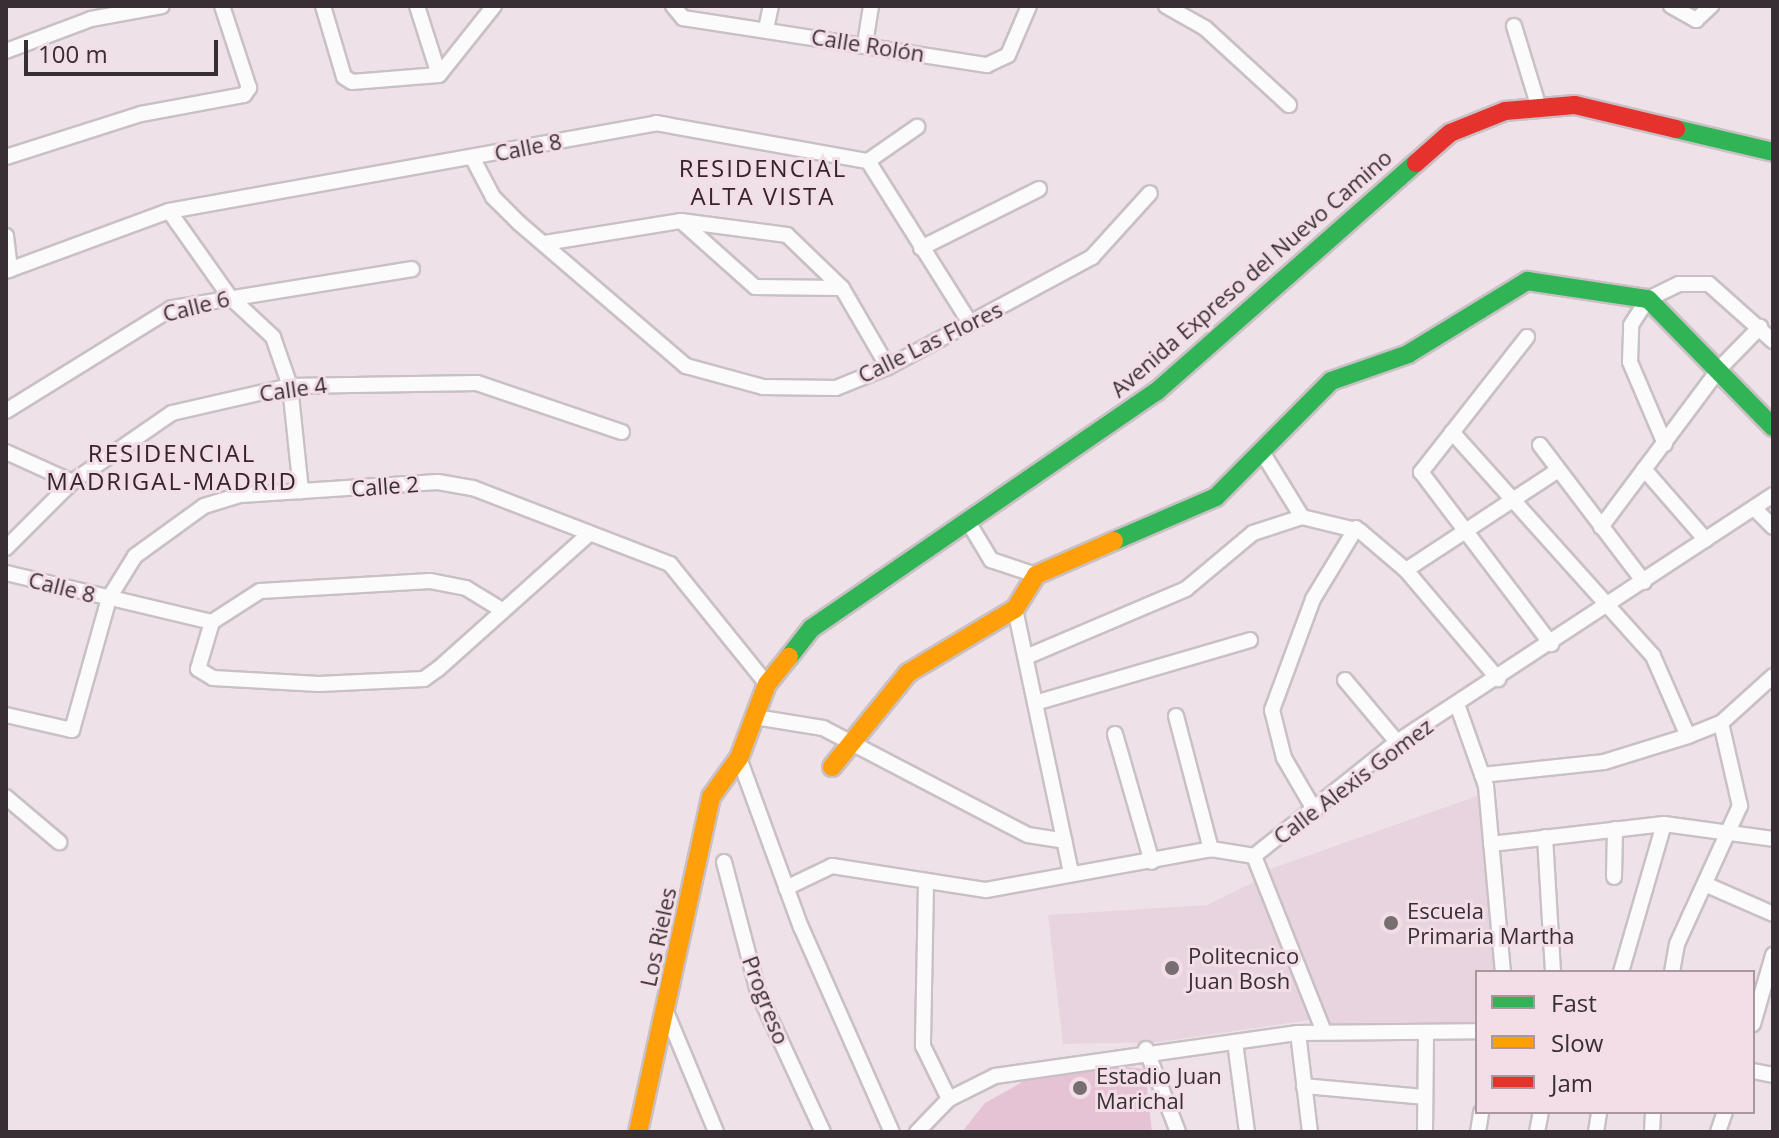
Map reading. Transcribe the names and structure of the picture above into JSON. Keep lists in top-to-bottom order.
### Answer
{
  "streets": {
    "street": [
      "Calle Rolón",
      "Calle 8",
      "Avenida Expreso del Nuevo Camino",
      "Calle 6",
      "Calle Las Flores",
      "Calle 4",
      "Calle 2",
      "Calle Alexis Gomez",
      "Los Rieles",
      "Progreso"
    ]
  },
  "crossings": [
    ["Calle 8", "Calle Las Flores"],
    ["Calle 8", "Calle 2"],
    ["Avenida Expreso del Nuevo Camino", "Calle 2"],
    ["Avenida Expreso del Nuevo Camino", "Los Rieles"]
  ],
  "districts": ["RESIDENCIAL ALTA VISTA", "RESIDENCIAL MADRIGAL-MADRID"],
  "places": ["Escuela Primaria Martha", "Politecnico Juan Bosh", "Estadio Juan Marichal"],
  "legend": ["Fast", "Slow", "Jam"],
  "scale_bar": "100 m"
}
